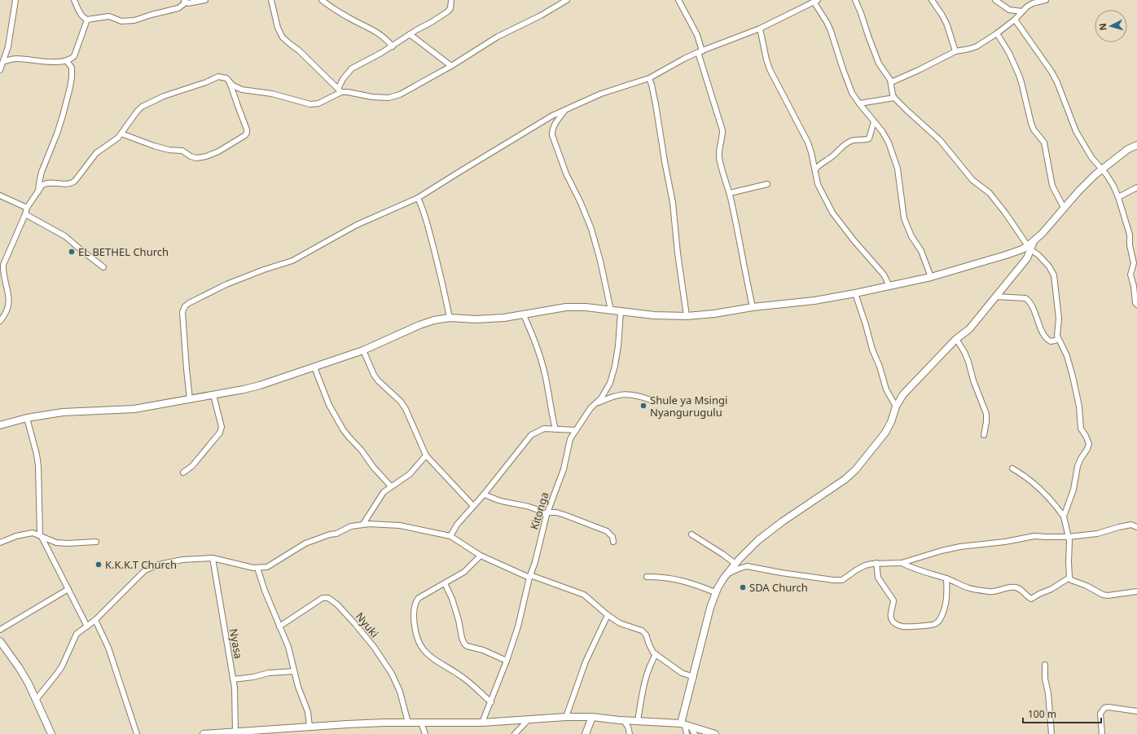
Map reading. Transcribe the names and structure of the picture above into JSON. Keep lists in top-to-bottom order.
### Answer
{
  "streets": {
    "street": ["Kitonga", "Nyuki", "Nyasa"]
  },
  "places": [
    "EL BETHEL Church",
    "Shule ya Msingi Nyangurugulu",
    "K.K.K.T Church",
    "SDA Church"
  ],
  "scale_bar": "100 m",
  "north": "left"
}
